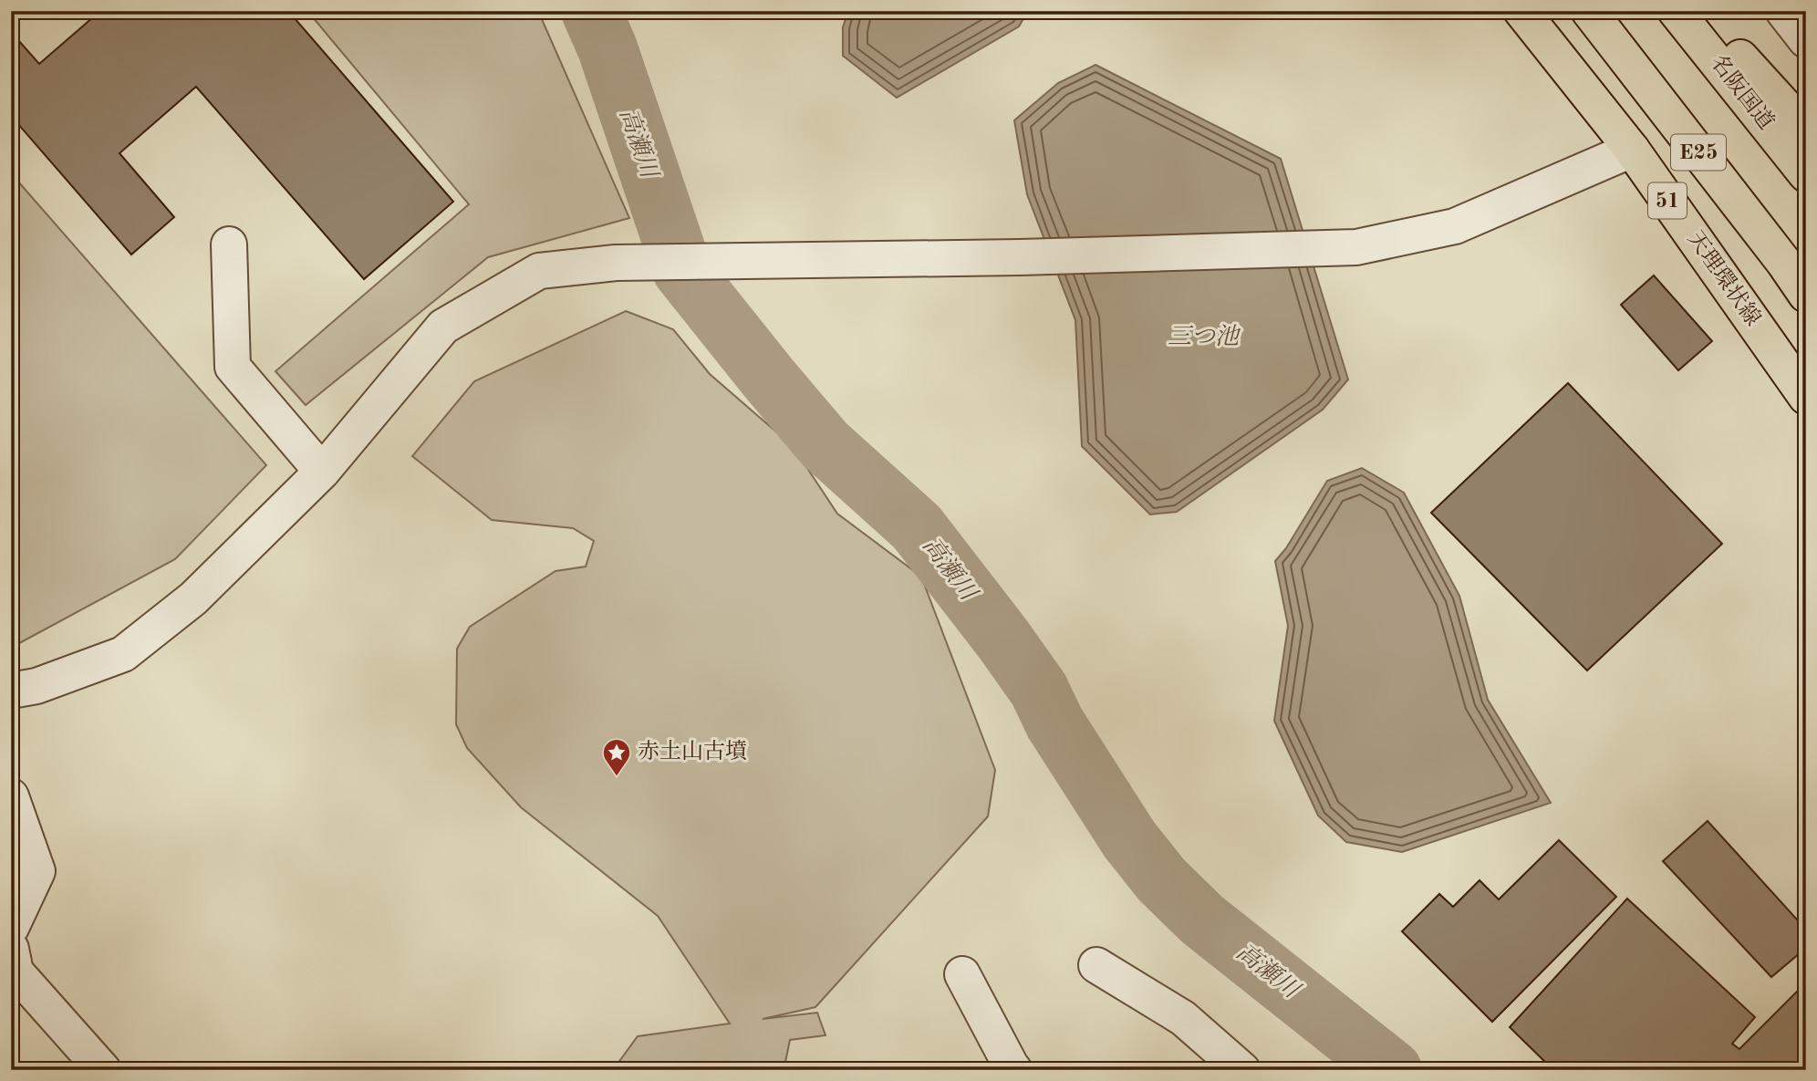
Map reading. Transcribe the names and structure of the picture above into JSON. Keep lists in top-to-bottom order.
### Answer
{
  "streets": {
    "main road": [
      "名阪国道",
      "E25",
      "51",
      "天理環状線"
    ]
  },
  "water": ["高瀬川", "三つ池"],
  "places": {
    "place": ["赤土山古墳"]
  }
}
